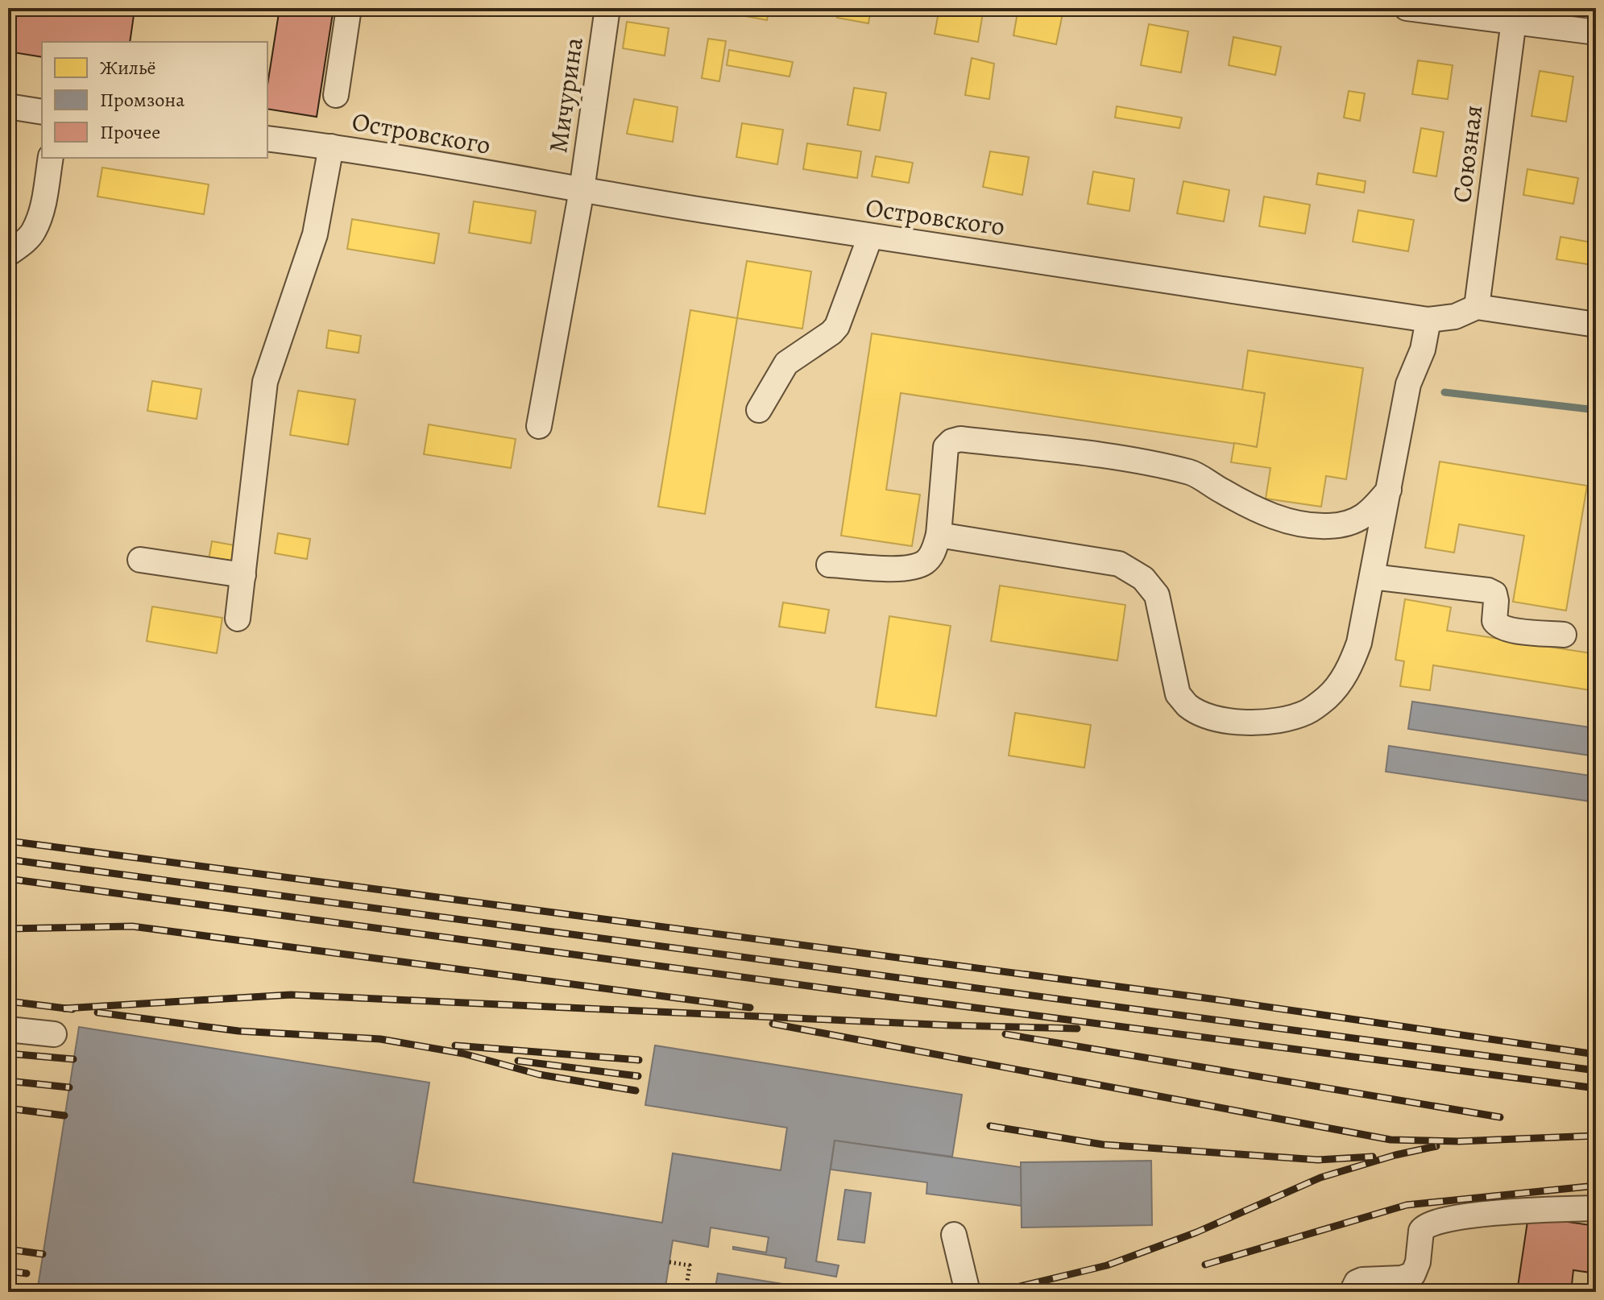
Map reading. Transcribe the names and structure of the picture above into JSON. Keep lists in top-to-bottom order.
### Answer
{
  "streets": {
    "street": ["Мичурина", "Островского", "Союзная"]
  },
  "crossings": [
    ["Мичурина", "Островского"],
    ["Островского", "Союзная"]
  ],
  "legend": ["Жильё", "Промзона", "Прочее"]
}
